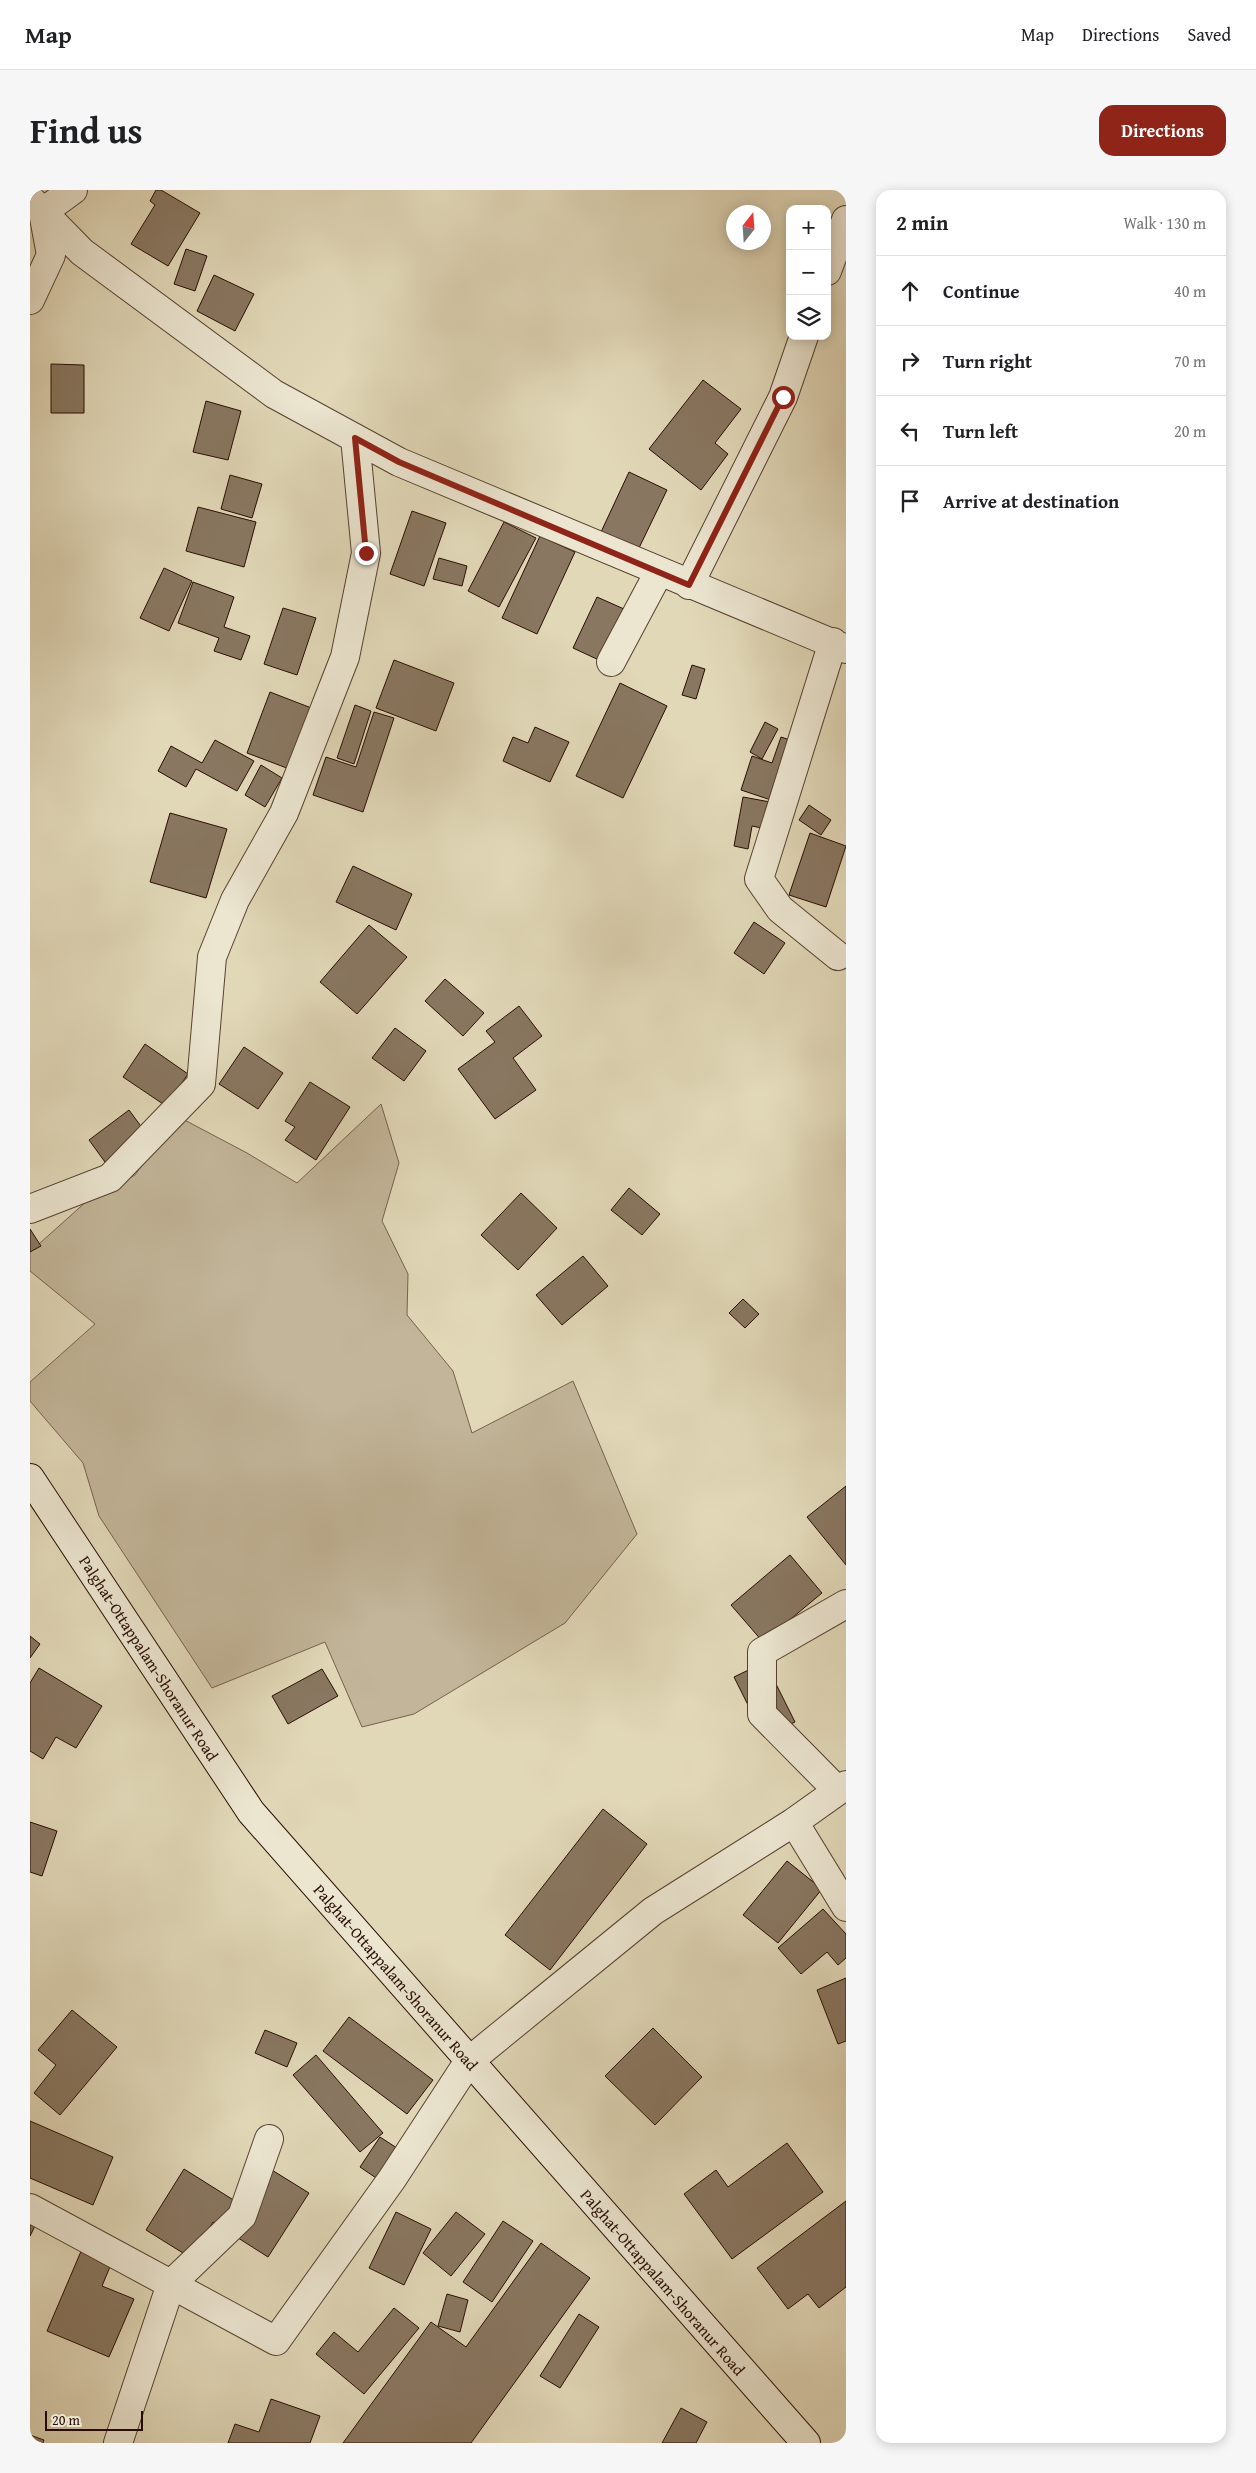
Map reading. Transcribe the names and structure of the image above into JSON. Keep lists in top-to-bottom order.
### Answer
{
  "streets": {
    "street": ["Palghat-Ottappalam-Shoranur Road"]
  },
  "scale_bar": "20 m",
  "north": "top",
  "page": {
    "header": "Map",
    "nav": ["Map", "Directions", "Saved"],
    "title": "Find us",
    "buttons": "Directions",
    "heading": ["2 min", "Walk · 130 m"],
    "map_buttons": ["+", "−"],
    "list": [
      ["Continue", "40 m"],
      ["Turn right", "70 m"],
      ["Turn left", "20 m"],
      "Arrive at destination"
    ],
    "scale": "20 m"
  }
}
